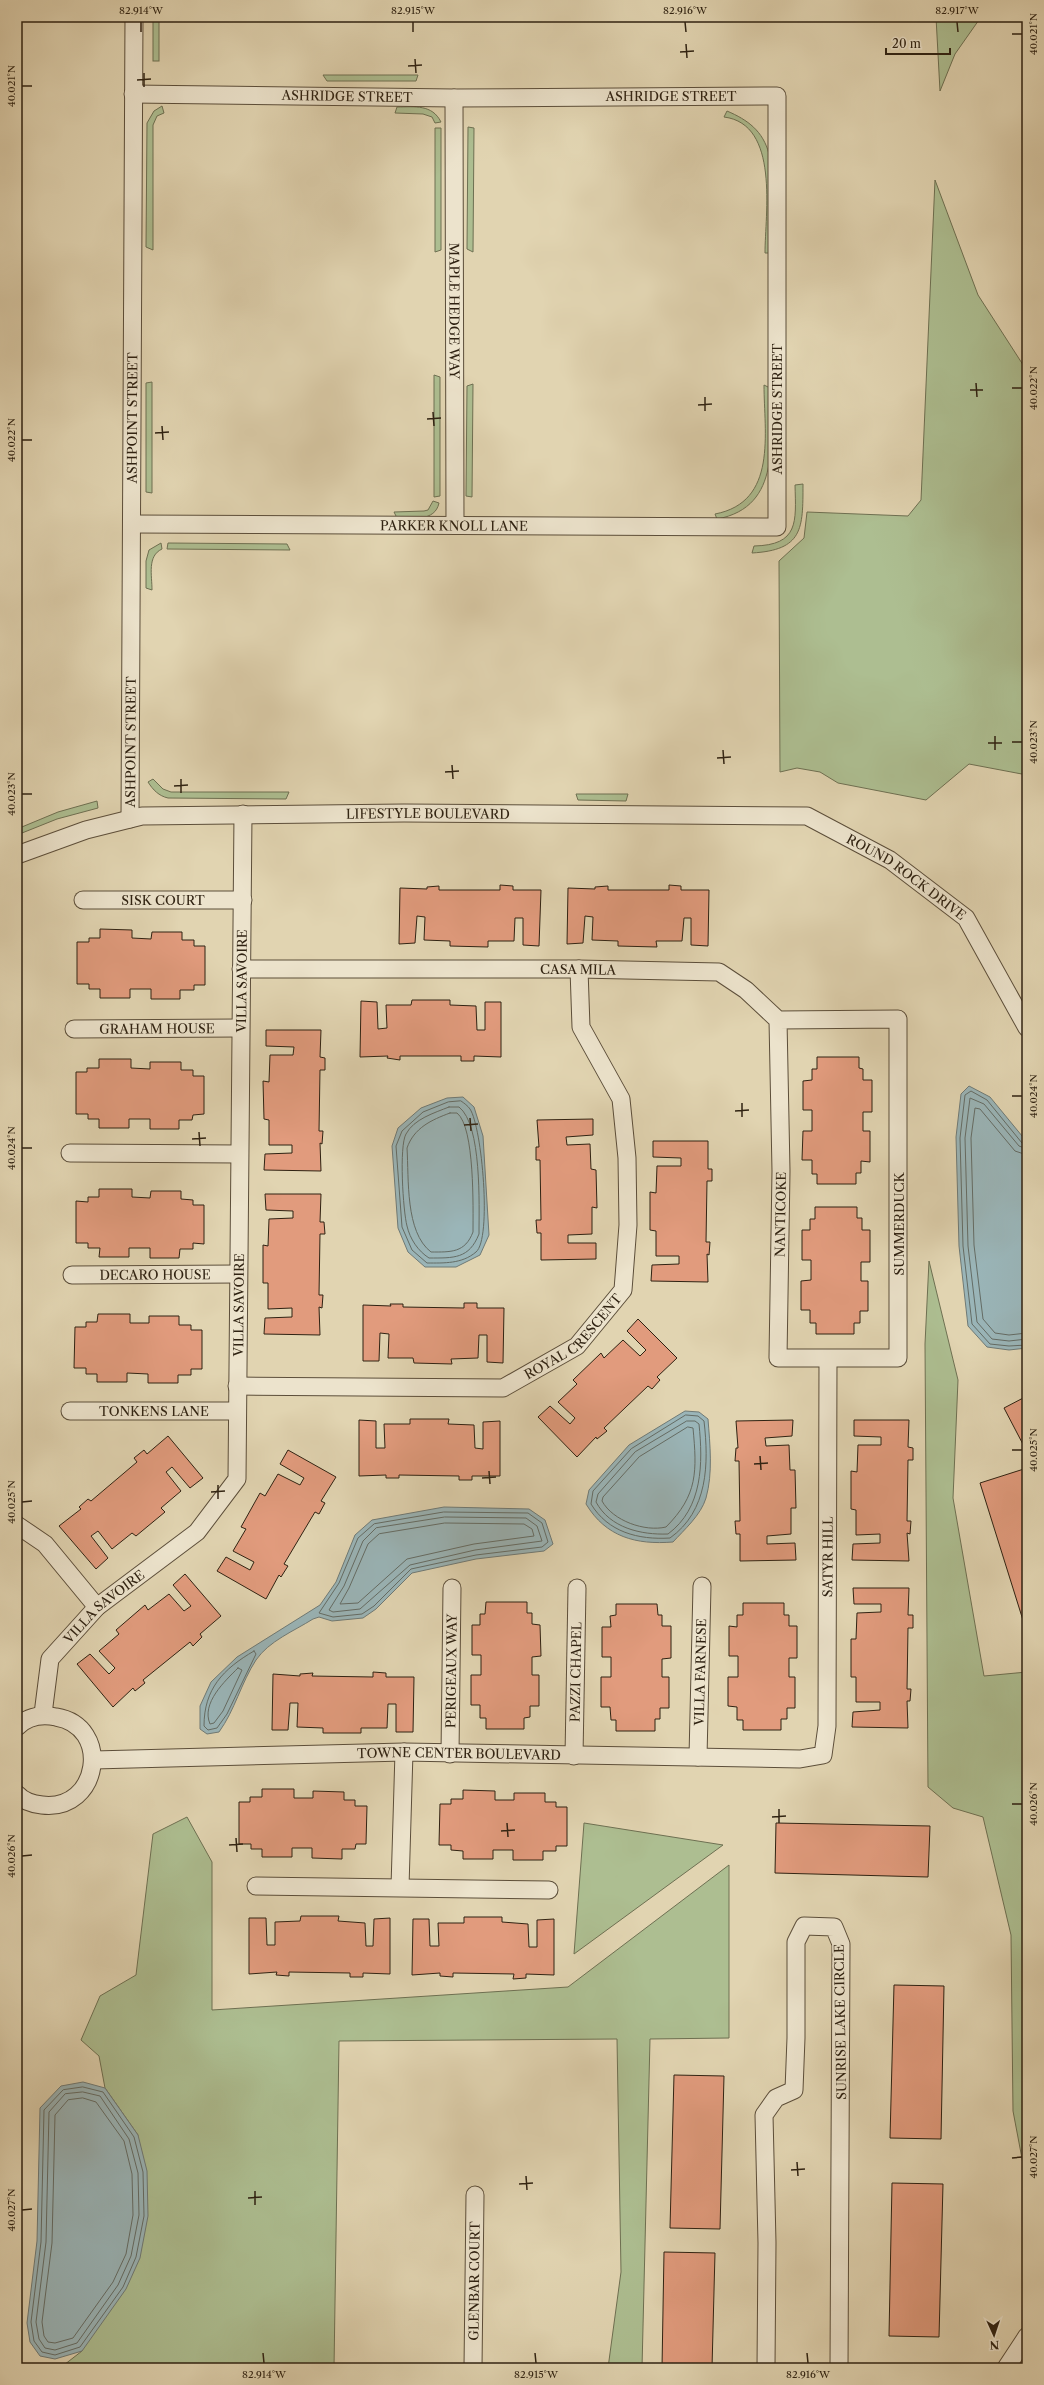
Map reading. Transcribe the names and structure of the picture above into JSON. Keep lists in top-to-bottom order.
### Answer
{
  "streets": {
    "street": [
      "ASHRIDGE STREET",
      "MAPLE HEDGE WAY",
      "ASHPOINT STREET",
      "PARKER KNOLL LANE",
      "LIFESTYLE BOULEVARD",
      "ROUND ROCK DRIVE",
      "SISK COURT",
      "CASA MILA",
      "VILLA SAVOIRE",
      "GRAHAM HOUSE",
      "NANTICOKE",
      "SUMMERDUCK",
      "DECARO HOUSE",
      "ROYAL CRESCENT",
      "TONKENS LANE",
      "SATYR HILL",
      "PERIGEAUX WAY",
      "PAZZI CHAPEL",
      "VILLA FARNESE",
      "TOWNE CENTER BOULEVARD",
      "SUNRISE LAKE CIRCLE",
      "GLENBAR COURT"
    ]
  },
  "crossings": [
    ["ASHRIDGE STREET", "MAPLE HEDGE WAY"],
    ["ASHRIDGE STREET", "ASHPOINT STREET"],
    ["ASHRIDGE STREET", "PARKER KNOLL LANE"],
    ["MAPLE HEDGE WAY", "PARKER KNOLL LANE"],
    ["ASHPOINT STREET", "PARKER KNOLL LANE"],
    ["ASHPOINT STREET", "LIFESTYLE BOULEVARD"],
    ["LIFESTYLE BOULEVARD", "ROUND ROCK DRIVE"],
    ["LIFESTYLE BOULEVARD", "VILLA SAVOIRE"],
    ["SISK COURT", "VILLA SAVOIRE"],
    ["CASA MILA", "VILLA SAVOIRE"],
    ["CASA MILA", "NANTICOKE"],
    ["CASA MILA", "SUMMERDUCK"],
    ["CASA MILA", "ROYAL CRESCENT"],
    ["VILLA SAVOIRE", "GRAHAM HOUSE"],
    ["VILLA SAVOIRE", "DECARO HOUSE"],
    ["VILLA SAVOIRE", "ROYAL CRESCENT"],
    ["VILLA SAVOIRE", "TONKENS LANE"],
    ["NANTICOKE", "SUMMERDUCK"],
    ["NANTICOKE", "SATYR HILL"],
    ["SUMMERDUCK", "SATYR HILL"],
    ["SATYR HILL", "TOWNE CENTER BOULEVARD"],
    ["PERIGEAUX WAY", "TOWNE CENTER BOULEVARD"],
    ["PAZZI CHAPEL", "TOWNE CENTER BOULEVARD"],
    ["VILLA FARNESE", "TOWNE CENTER BOULEVARD"]
  ],
  "scale_bar": "20 m",
  "north": "bottom",
  "coordinates": [
    "82.914°W",
    "82.915°W",
    "82.916°W",
    "82.917°W",
    "40.021°N",
    "40.022°N",
    "40.023°N",
    "40.024°N",
    "40.025°N",
    "40.026°N",
    "40.027°N"
  ]
}
